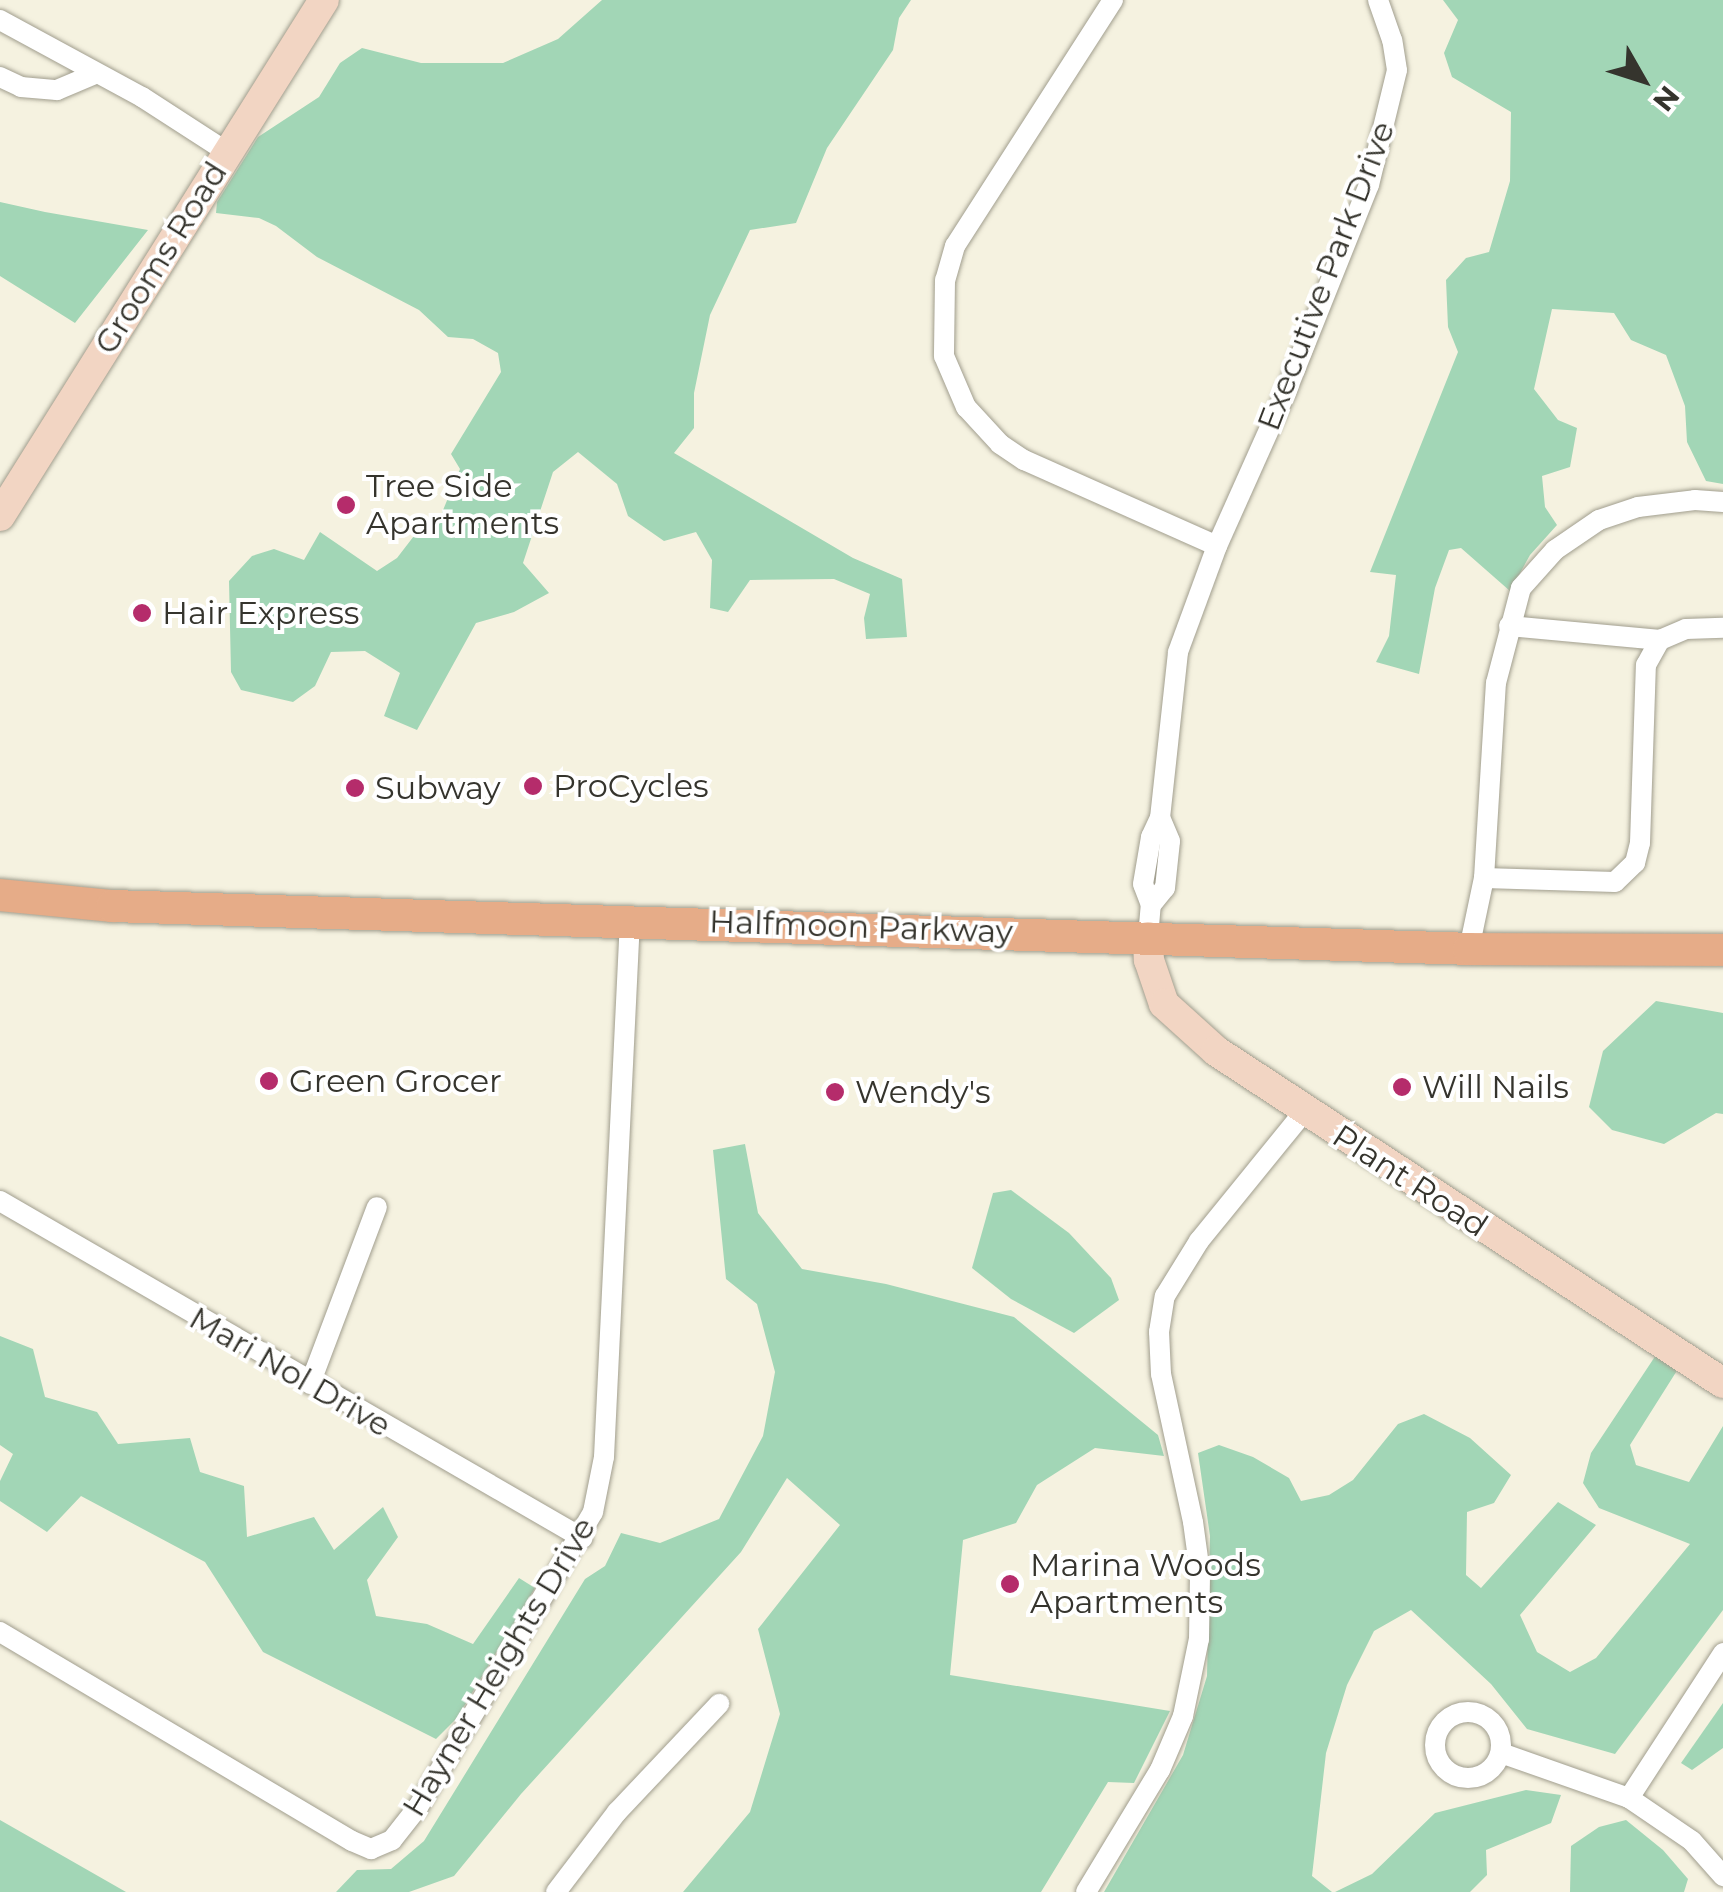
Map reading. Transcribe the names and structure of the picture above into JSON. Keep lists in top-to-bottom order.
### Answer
{
  "streets": {
    "main road": ["Halfmoon Parkway"],
    "street": [
      "Grooms Road",
      "Executive Park Drive",
      "Plant Road",
      "Mari Nol Drive",
      "Hayner Heights Drive"
    ]
  },
  "crossings": [
    ["Executive Park Drive", "Halfmoon Parkway"],
    ["Executive Park Drive", "Plant Road"],
    ["Halfmoon Parkway", "Plant Road"],
    ["Halfmoon Parkway", "Hayner Heights Drive"],
    ["Mari Nol Drive", "Hayner Heights Drive"]
  ],
  "places": [
    "Tree Side Apartments",
    "Hair Express",
    "ProCycles",
    "Subway",
    "Green Grocer",
    "Will Nails",
    "Wendy's",
    "Marina Woods Apartments"
  ],
  "north": "bottom right"
}
